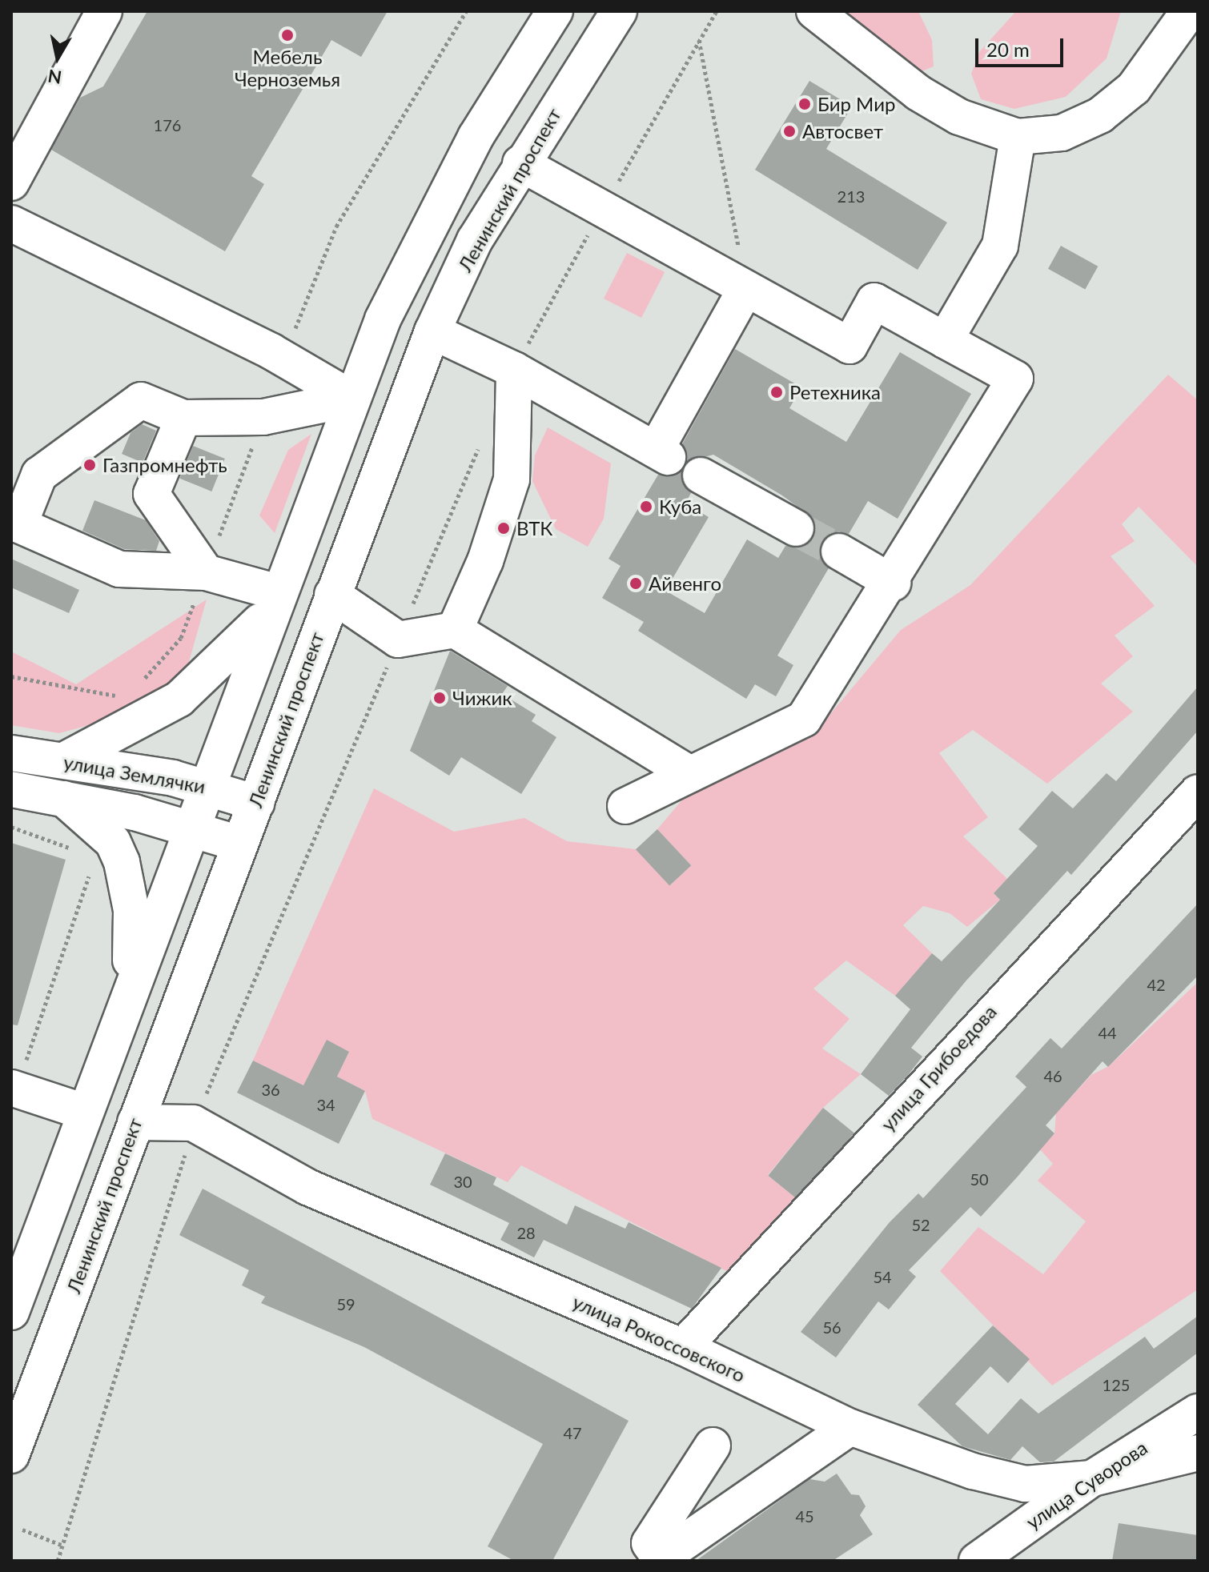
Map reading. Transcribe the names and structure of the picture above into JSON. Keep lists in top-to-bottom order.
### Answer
{
  "streets": {
    "main road": [
      "Ленинский проспект",
      "улица Землячки",
      "улица Грибоедова",
      "улица Рокоссовского",
      "улица Суворова"
    ]
  },
  "crossings": [
    ["Ленинский проспект", "улица Землячки"],
    ["Ленинский проспект", "улица Рокоссовского"],
    ["улица Грибоедова", "улица Рокоссовского"],
    ["улица Рокоссовского", "улица Суворова"]
  ],
  "places": [
    "Мебель Черноземья",
    "Бир Мир",
    "Автосвет",
    "Ретехника",
    "Газпромнефть",
    "Куба",
    "ВТК",
    "Айвенго",
    "Чижик"
  ],
  "house_numbers": [
    "176",
    "213",
    "42",
    "44",
    "46",
    "36",
    "34",
    "50",
    "30",
    "52",
    "28",
    "54",
    "59",
    "56",
    "125",
    "47",
    "45"
  ],
  "scale_bar": "20 m",
  "north": "bottom"
}
